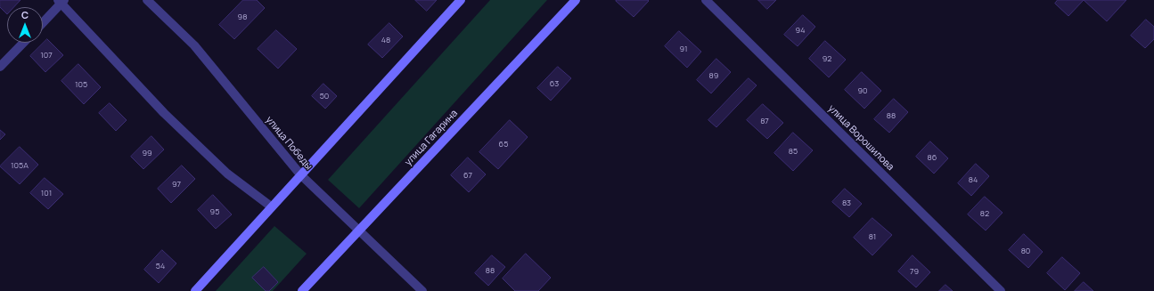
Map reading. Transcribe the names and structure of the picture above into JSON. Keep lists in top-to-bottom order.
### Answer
{
  "streets": {
    "street": ["улица Гагарина", "улица Ворошилова", "улица Победы"]
  },
  "crossings": [
    ["улица Гагарина", "улица Победы"]
  ],
  "house_numbers": [
    "98",
    "94",
    "48",
    "91",
    "107",
    "92",
    "89",
    "63",
    "105",
    "90",
    "50",
    "88",
    "87",
    "65",
    "85",
    "99",
    "86",
    "105А",
    "67",
    "84",
    "97",
    "101",
    "83",
    "95",
    "82",
    "81",
    "80",
    "54",
    "88",
    "79"
  ],
  "north": "top"
}
